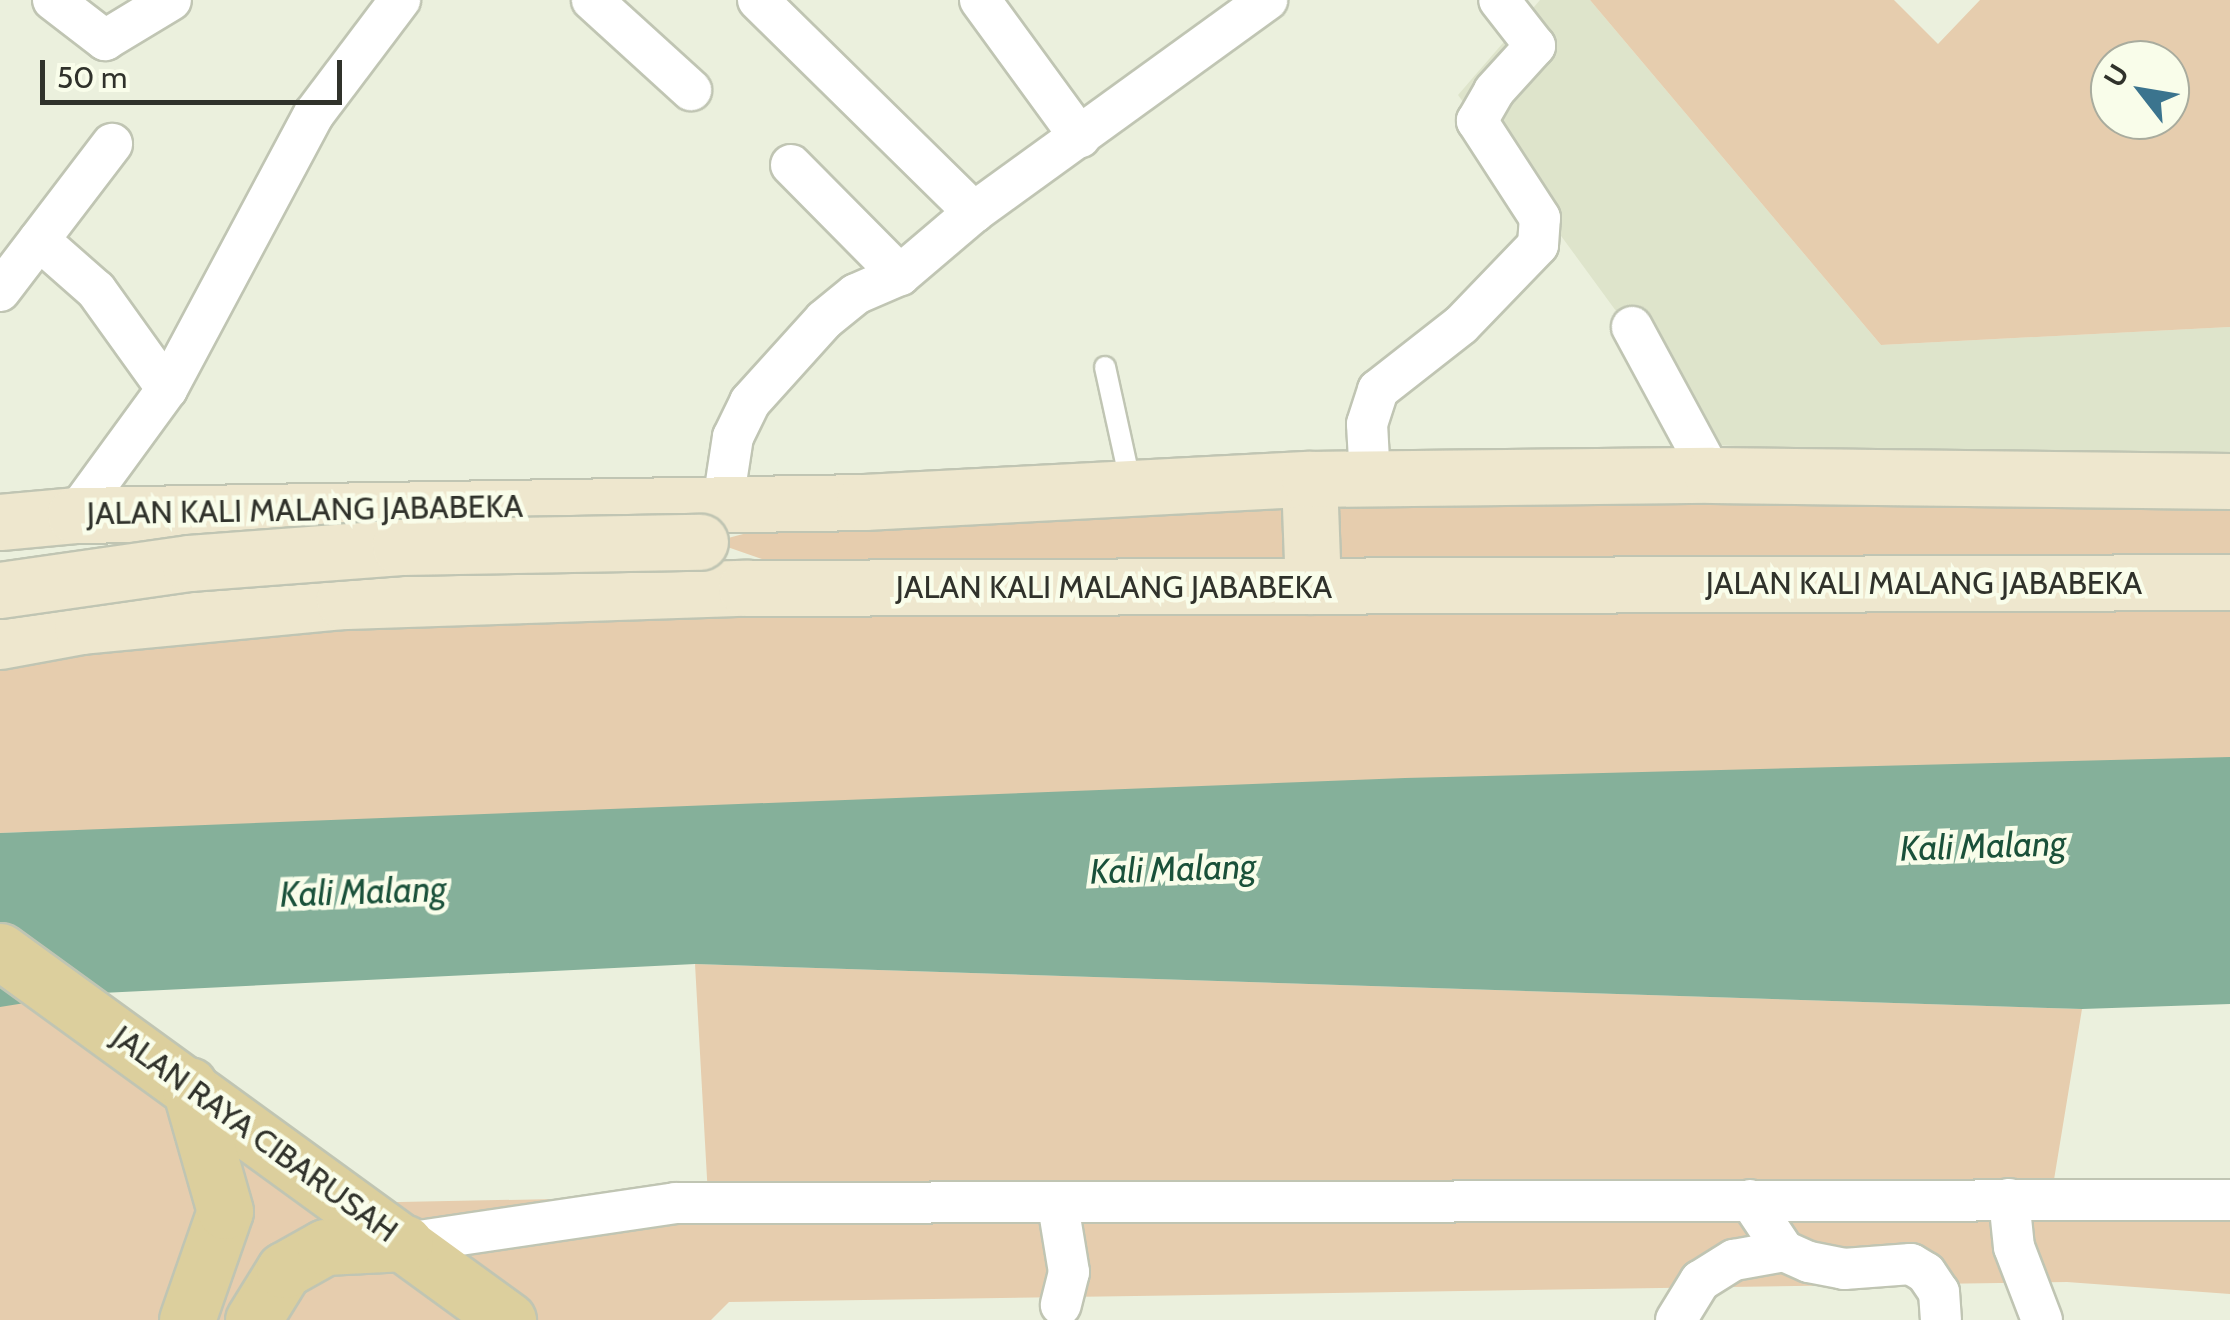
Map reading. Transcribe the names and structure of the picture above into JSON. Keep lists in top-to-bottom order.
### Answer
{
  "streets": {
    "main road": ["JALAN KALI MALANG JABABEKA", "JALAN RAYA CIBARUSAH"]
  },
  "water": ["Kali Malang"],
  "scale_bar": "50 m",
  "north": "top left"
}
